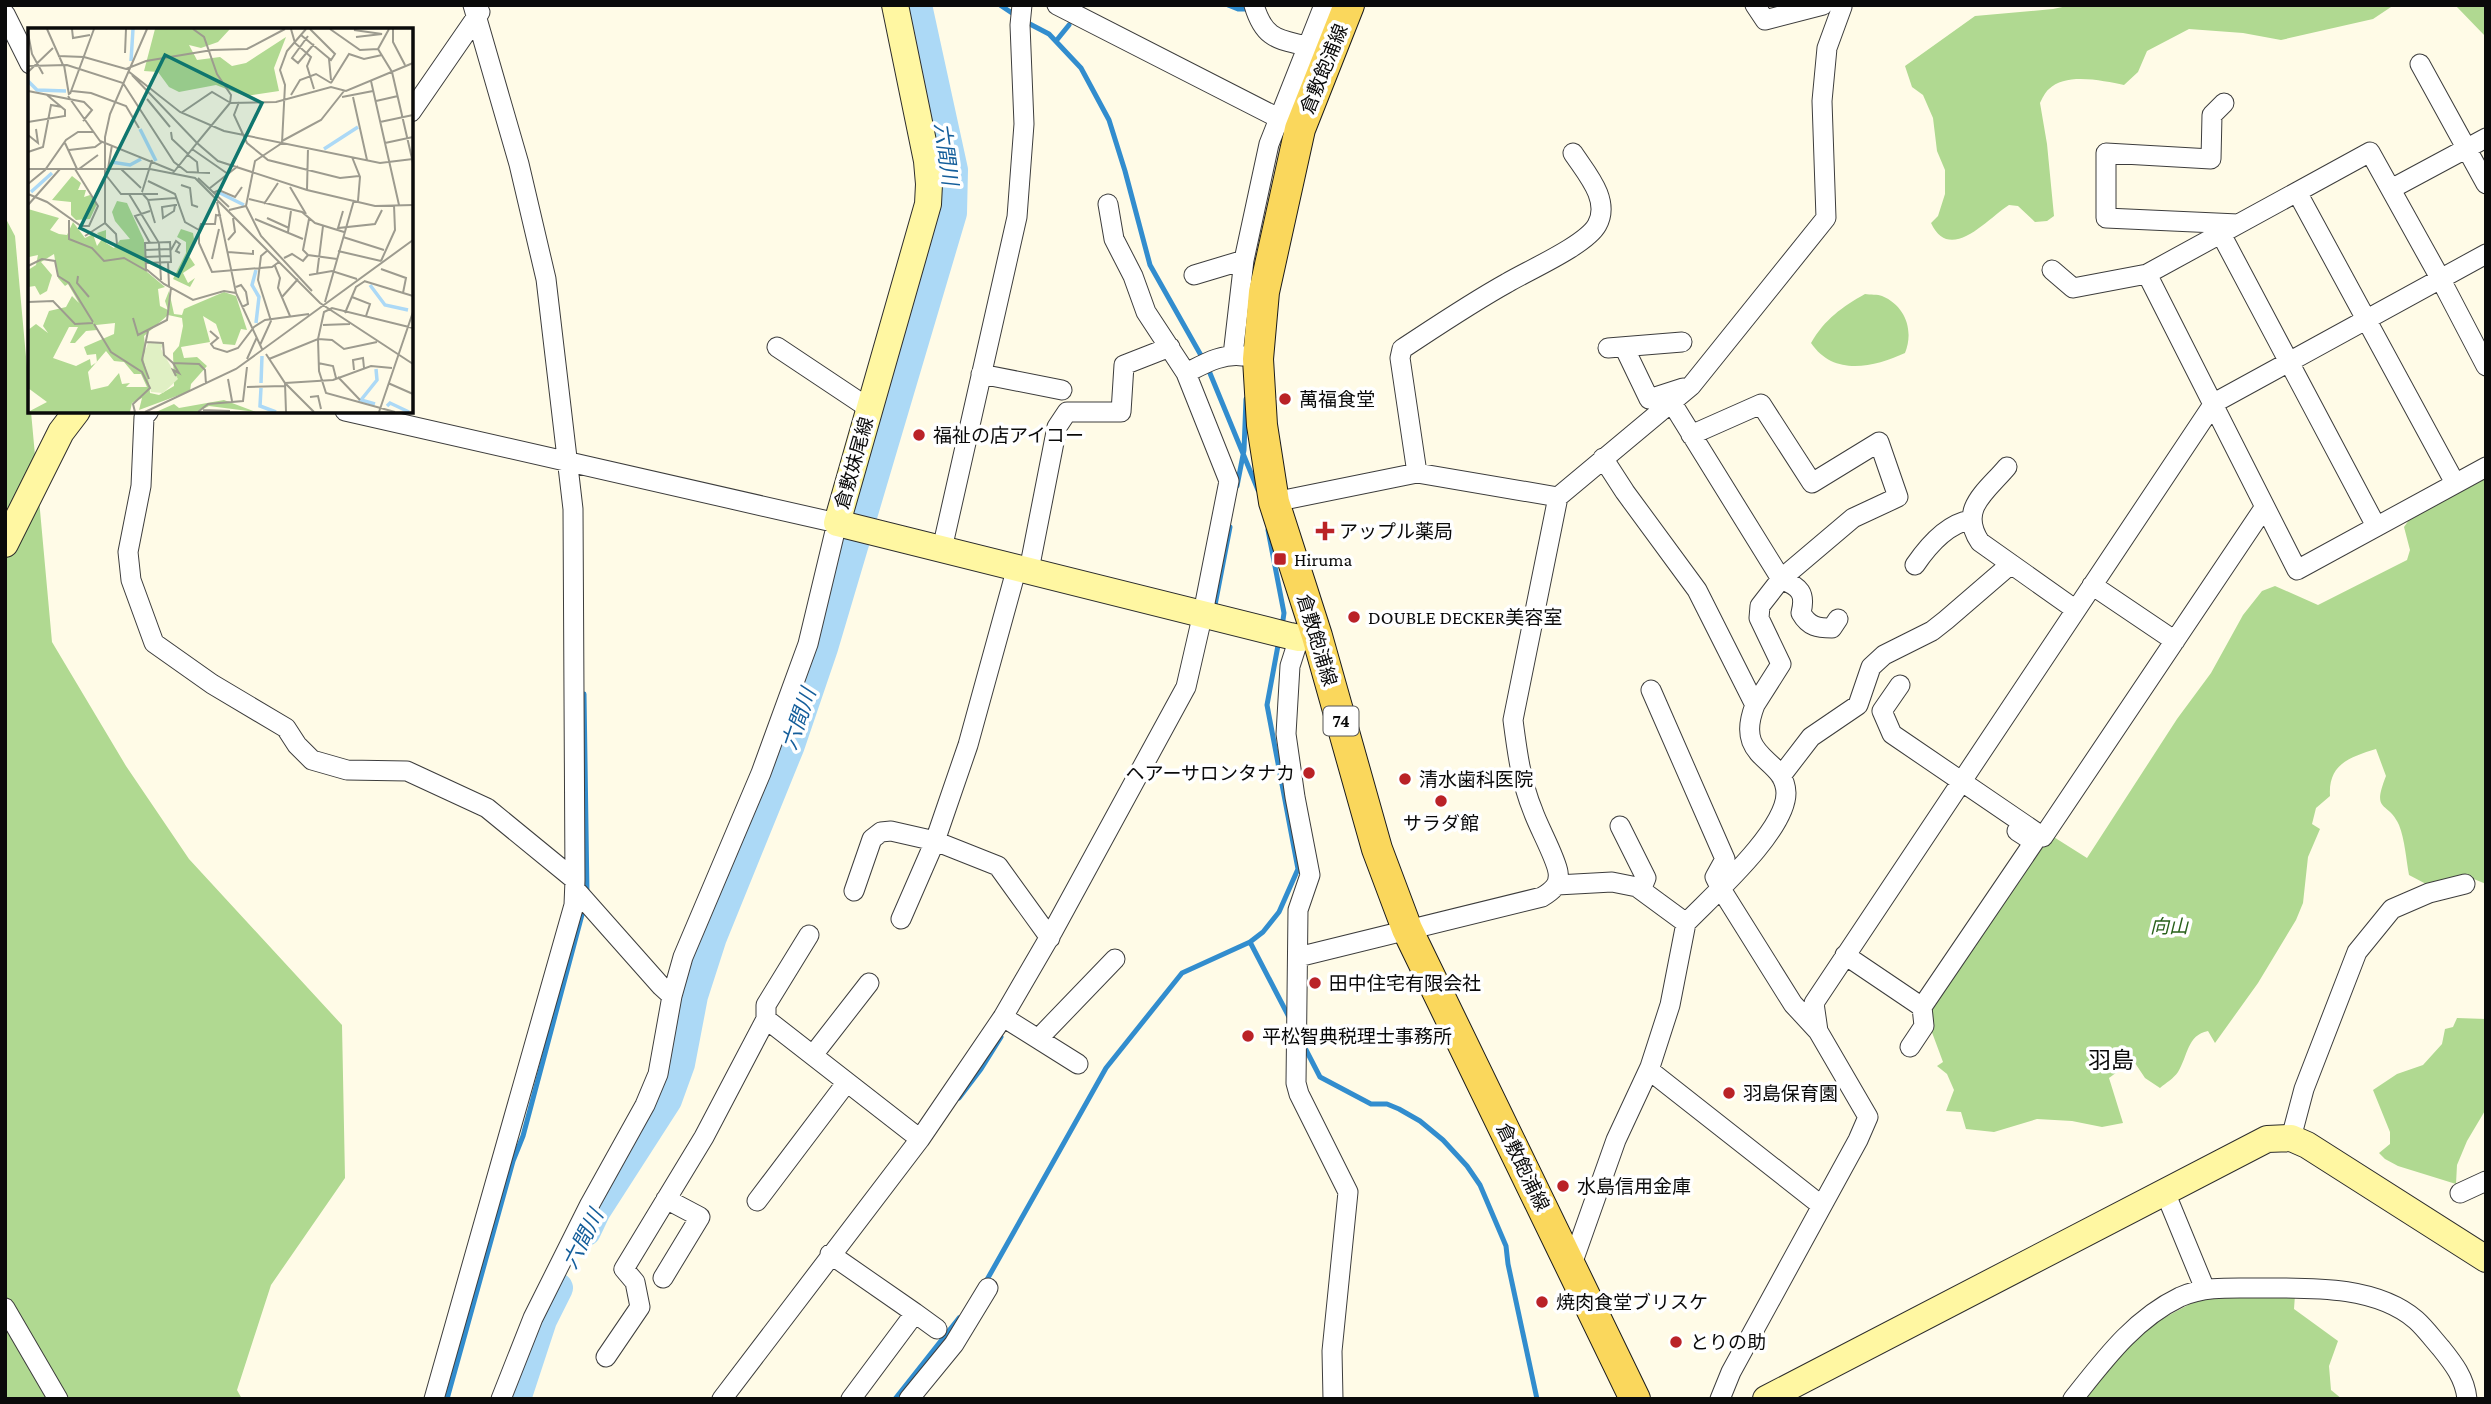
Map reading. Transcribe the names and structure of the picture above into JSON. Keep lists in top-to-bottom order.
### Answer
{
  "streets": {
    "main road": ["倉敷飽浦線", "74"],
    "street": ["倉敷妹尾線"]
  },
  "crossings": [
    ["倉敷飽浦線", "倉敷妹尾線"]
  ],
  "districts": ["羽島"],
  "water": ["六間川"],
  "parks": ["向山"],
  "places": {
    "other": [
      "萬福食堂",
      "福祉の店アイコー",
      "DOUBLE DECKER美容室",
      "ヘアーサロンタナカ",
      "清水歯科医院",
      "サラダ館",
      "田中住宅有限会社",
      "平松智典税理士事務所",
      "羽島保育園",
      "水島信用金庫",
      "焼肉食堂ブリスケ",
      "とりの助"
    ],
    "health": ["アップル薬局"],
    "transit": ["Hiruma"]
  }
}
